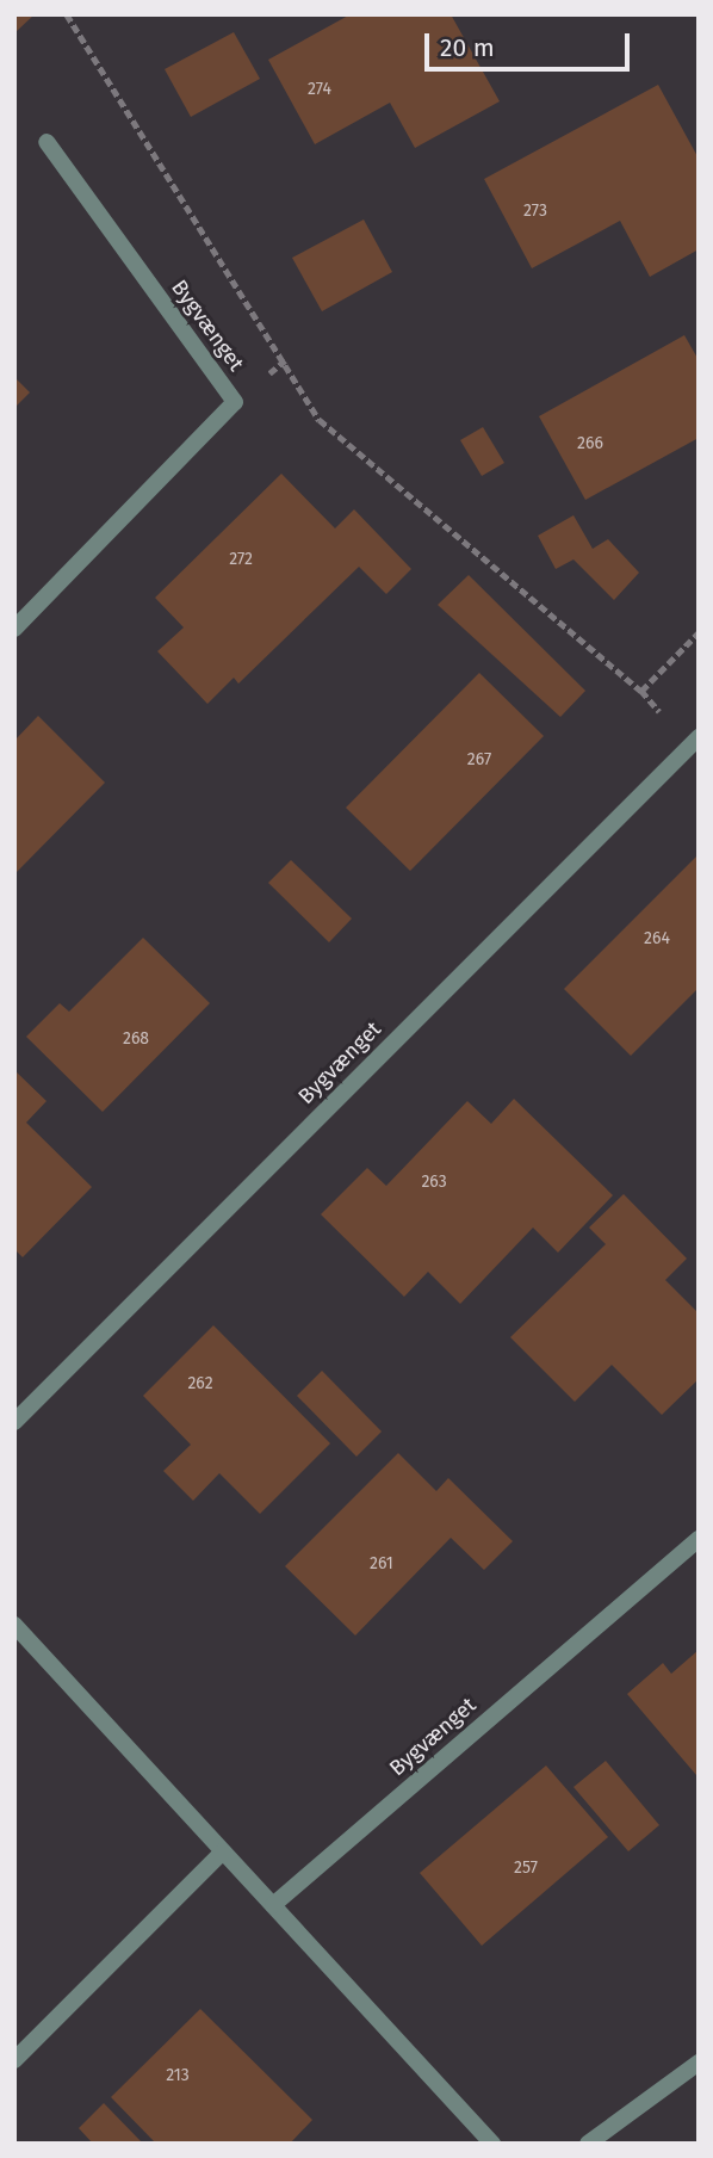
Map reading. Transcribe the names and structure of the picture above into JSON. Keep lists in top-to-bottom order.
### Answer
{
  "streets": {
    "street": ["Bygvænget"]
  },
  "house_numbers": [
    "274",
    "273",
    "266",
    "272",
    "267",
    "264",
    "268",
    "263",
    "262",
    "261",
    "257",
    "213"
  ],
  "scale_bar": "20 m"
}
